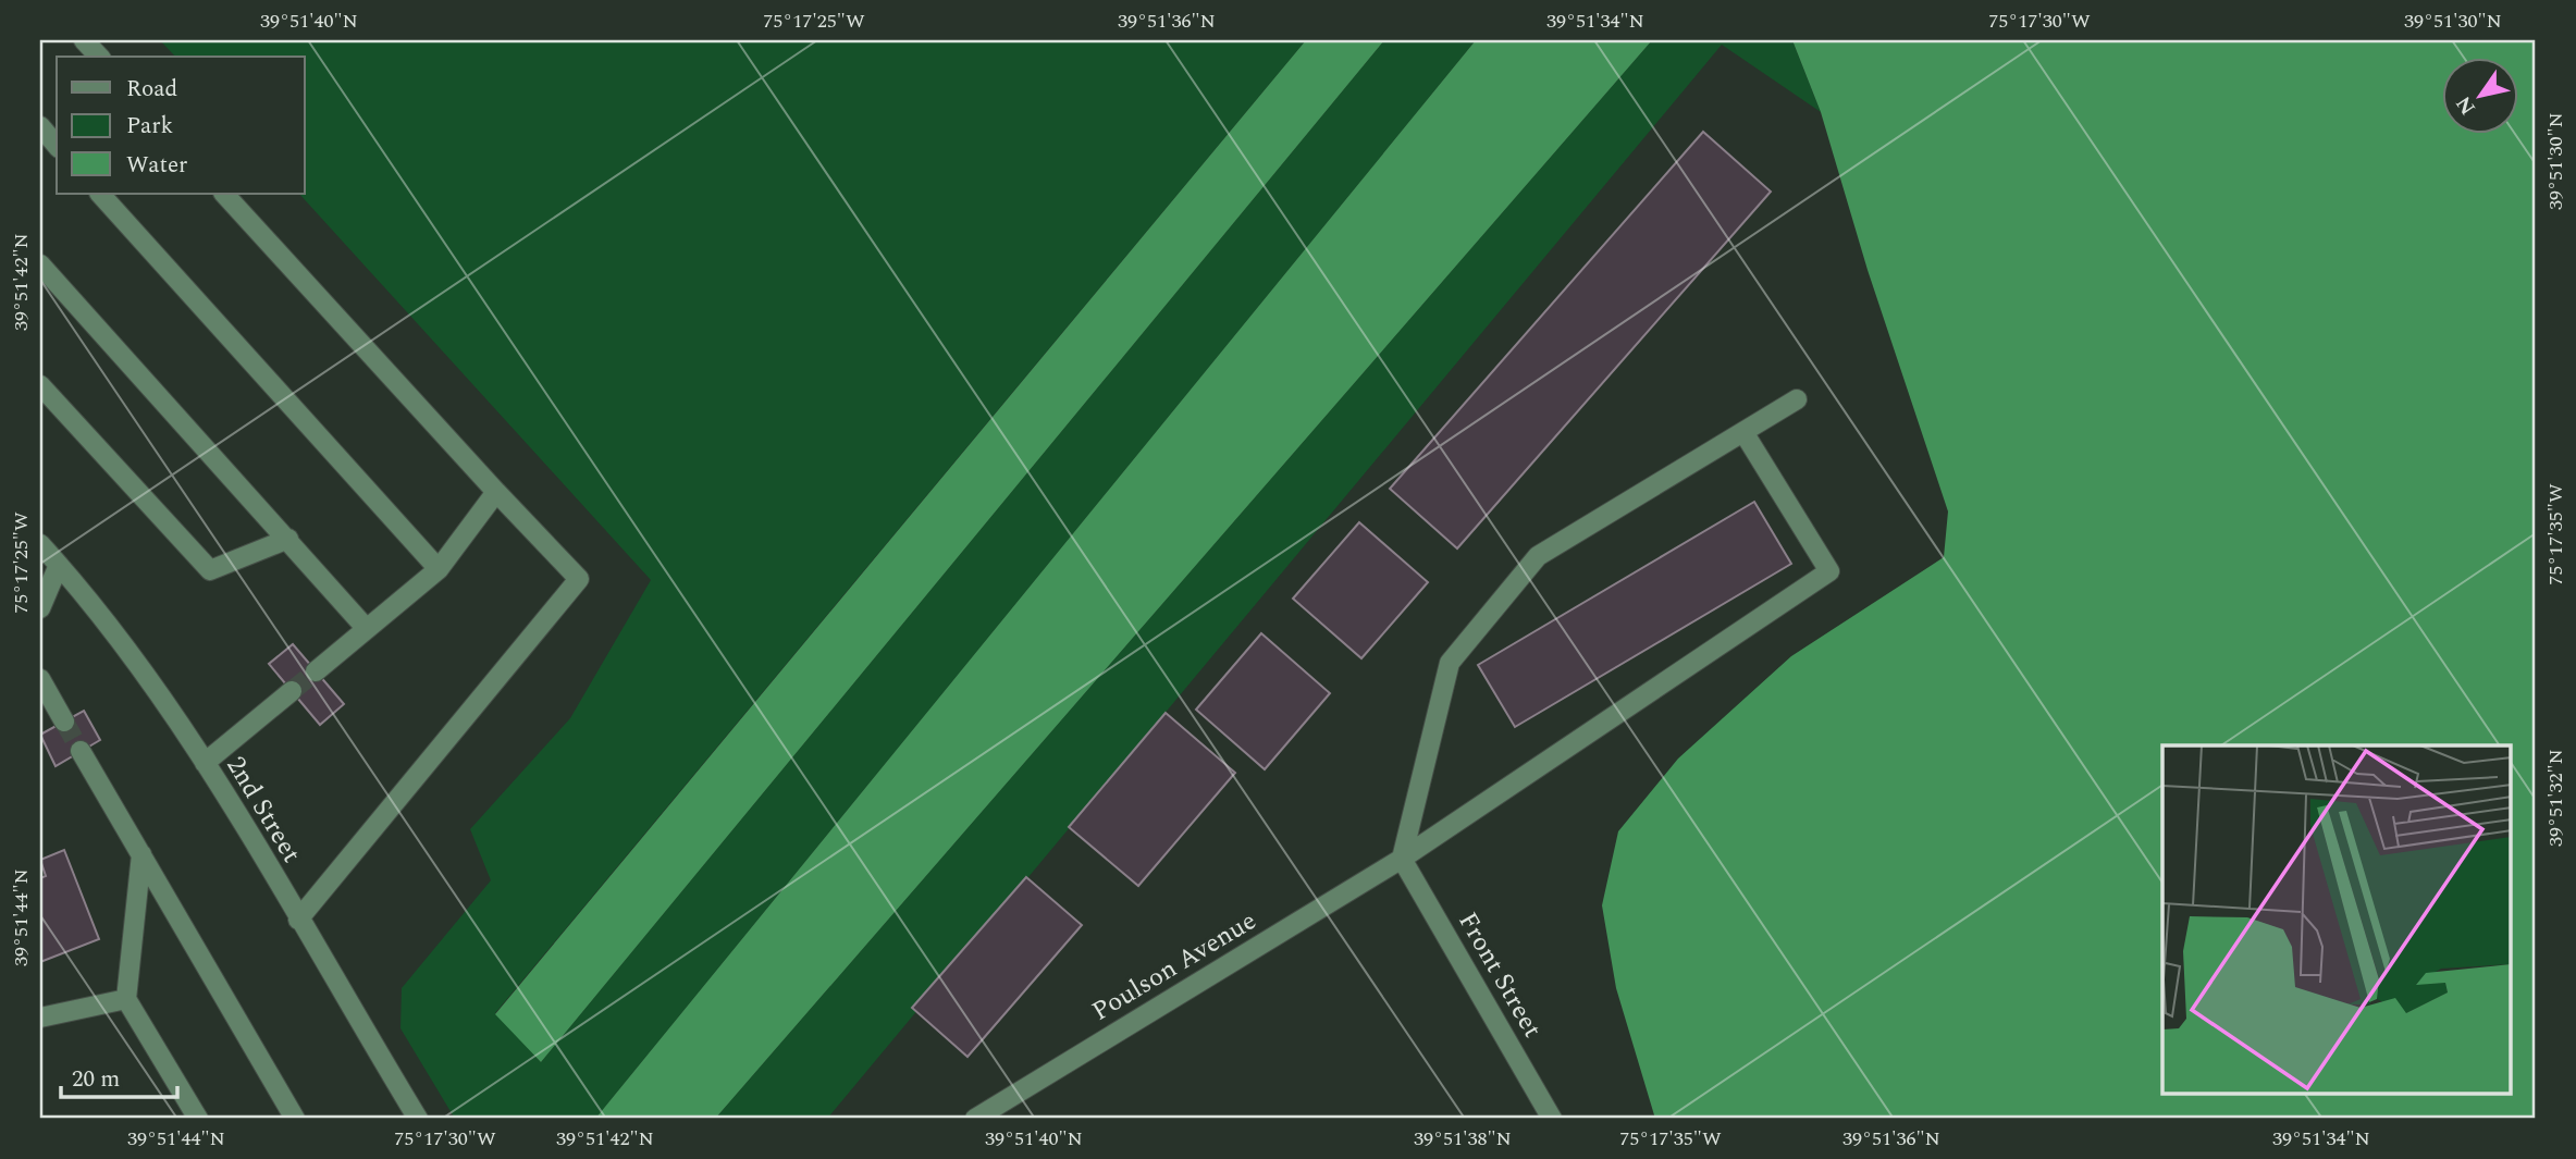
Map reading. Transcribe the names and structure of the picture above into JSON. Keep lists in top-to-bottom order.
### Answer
{
  "streets": {
    "street": ["2nd Street", "Poulson Avenue", "Front Street"]
  },
  "crossings": [
    ["Poulson Avenue", "Front Street"]
  ],
  "legend": ["Road", "Park", "Water"],
  "scale_bar": "20 m",
  "north": "bottom left",
  "coordinates": [
    "39°51'40\"N",
    "75°17'25\"W",
    "39°51'36\"N",
    "39°51'34\"N",
    "75°17'30\"W",
    "39°51'30\"N",
    "39°51'42\"N",
    "75°17'35\"W",
    "39°51'32\"N",
    "39°51'44\"N",
    "39°51'38\"N"
  ]
}
